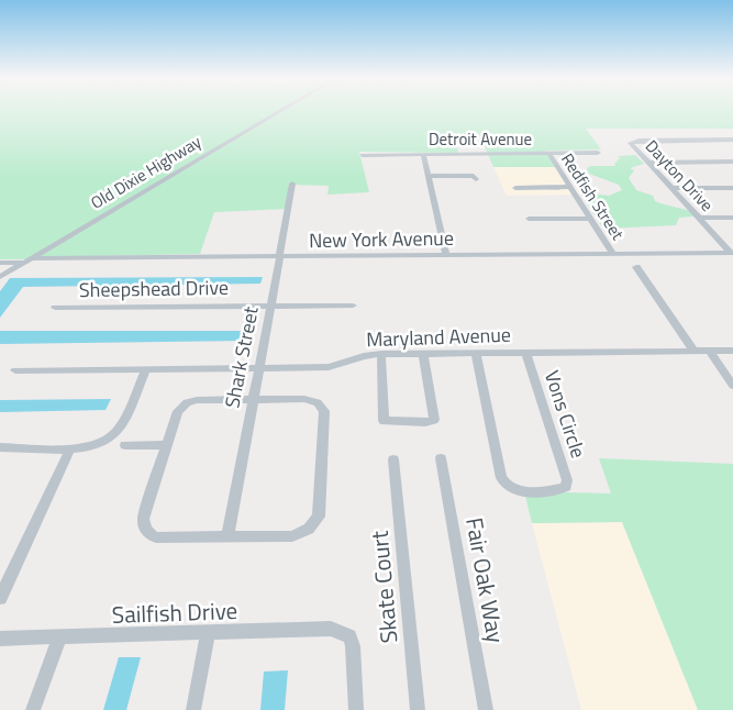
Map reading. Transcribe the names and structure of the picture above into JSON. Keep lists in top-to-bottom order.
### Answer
{
  "streets": {
    "street": [
      "Detroit Avenue",
      "Old Dixie Highway",
      "Dayton Drive",
      "Redfish Street",
      "New York Avenue",
      "Sheepshead Drive",
      "Maryland Avenue",
      "Shark Street",
      "Vons Circle",
      "Fair Oak Way",
      "Skate Court",
      "Sailfish Drive"
    ]
  },
  "crossings": [
    ["Detroit Avenue", "Redfish Street"],
    ["Old Dixie Highway", "New York Avenue"],
    ["Dayton Drive", "New York Avenue"],
    ["Redfish Street", "New York Avenue"],
    ["New York Avenue", "Shark Street"],
    ["Sheepshead Drive", "Shark Street"],
    ["Maryland Avenue", "Shark Street"],
    ["Maryland Avenue", "Vons Circle"]
  ]
}
